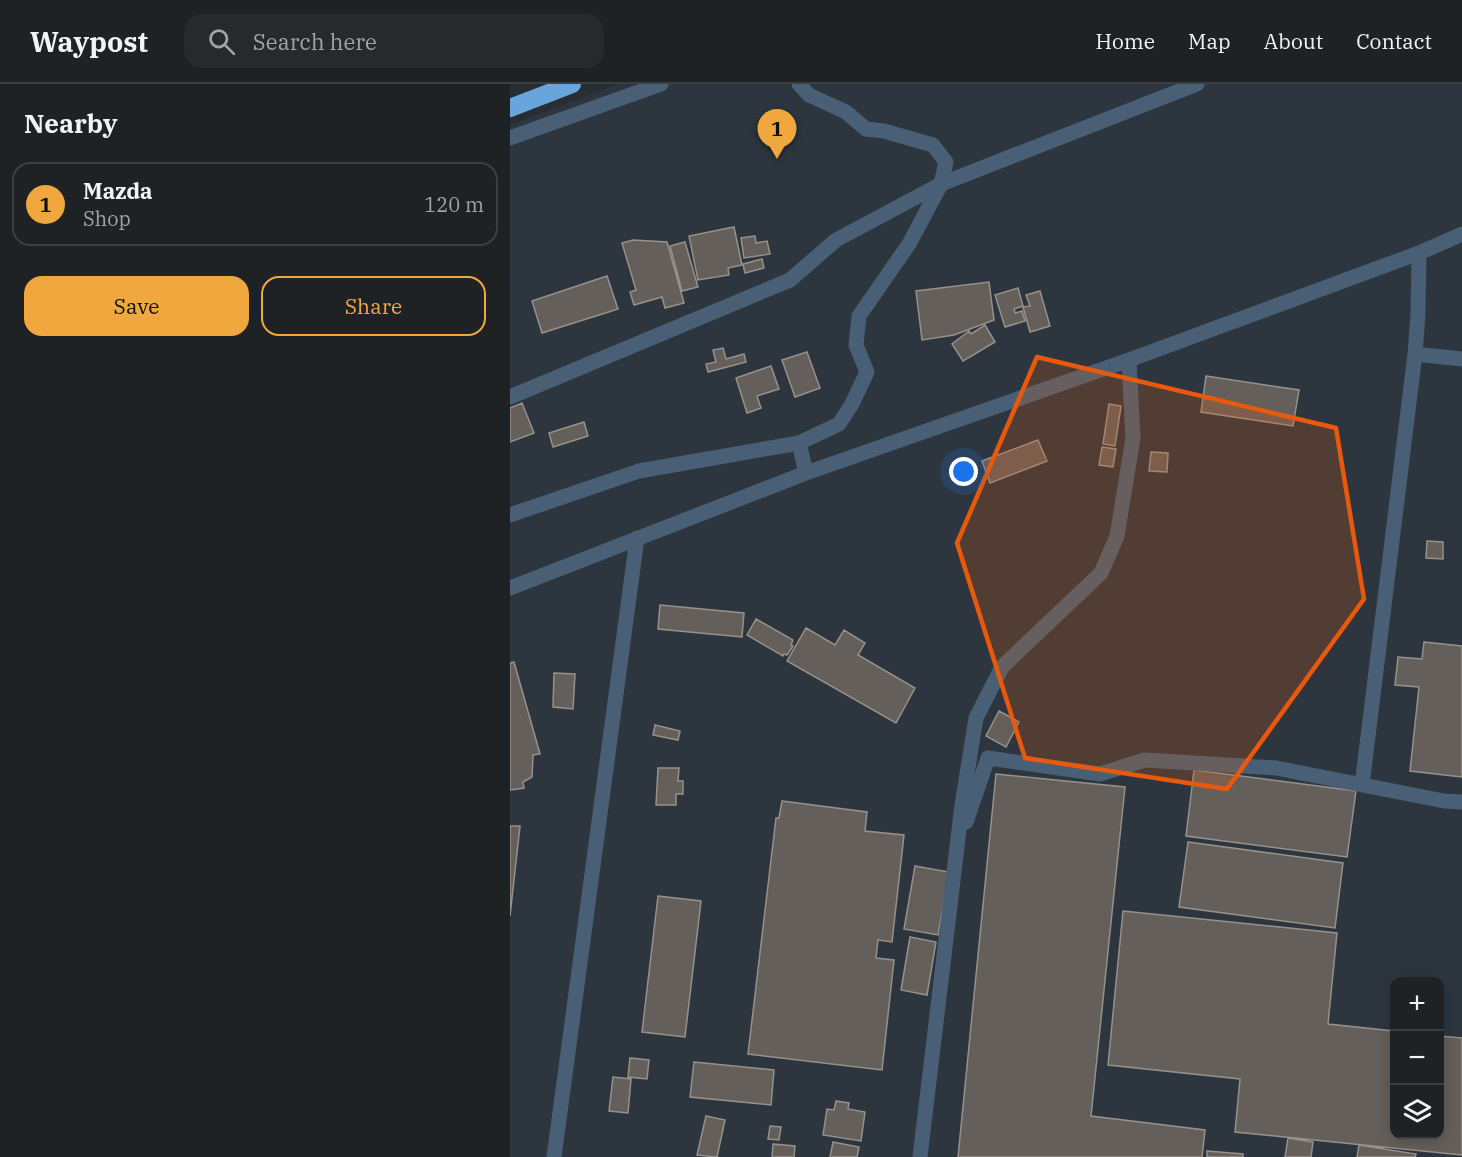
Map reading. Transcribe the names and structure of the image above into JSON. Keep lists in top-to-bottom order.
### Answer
{
  "page": {
    "header": "Waypost",
    "search": "Search here",
    "nav": [
      "Home",
      "Map",
      "About",
      "Contact"
    ],
    "heading": "Nearby",
    "pins": "1",
    "list": [
      {
        "mark": "1",
        "name": "Mazda",
        "note": "Shop",
        "value": "120 m"
      }
    ],
    "buttons": ["Save", "Share"],
    "map_buttons": ["+", "−"]
  }
}
